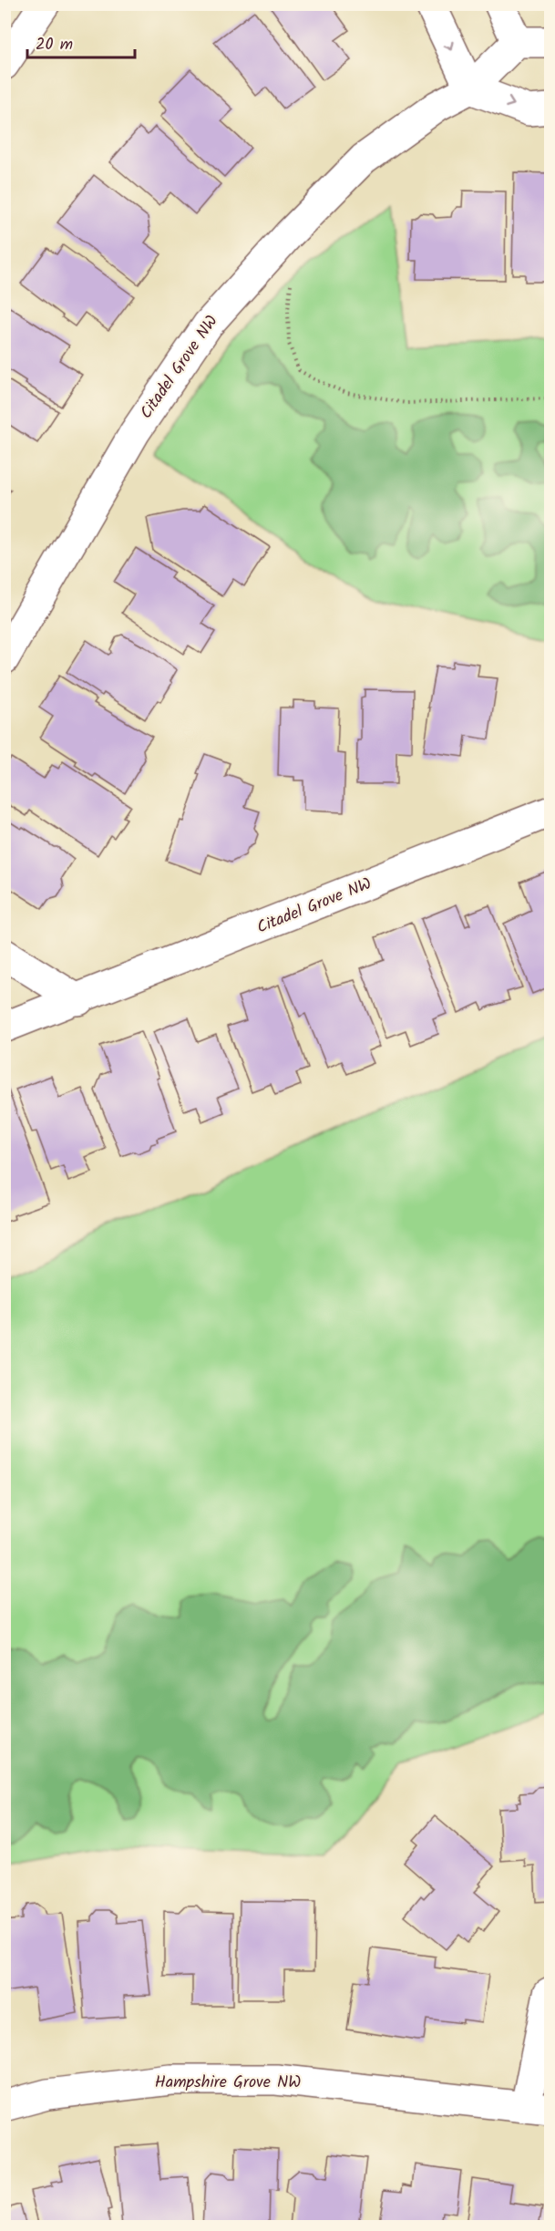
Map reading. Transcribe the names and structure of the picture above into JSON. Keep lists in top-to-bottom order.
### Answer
{
  "streets": {
    "street": ["Citadel Grove NW", "Hampshire Grove NW"]
  },
  "scale_bar": "20 m"
}
